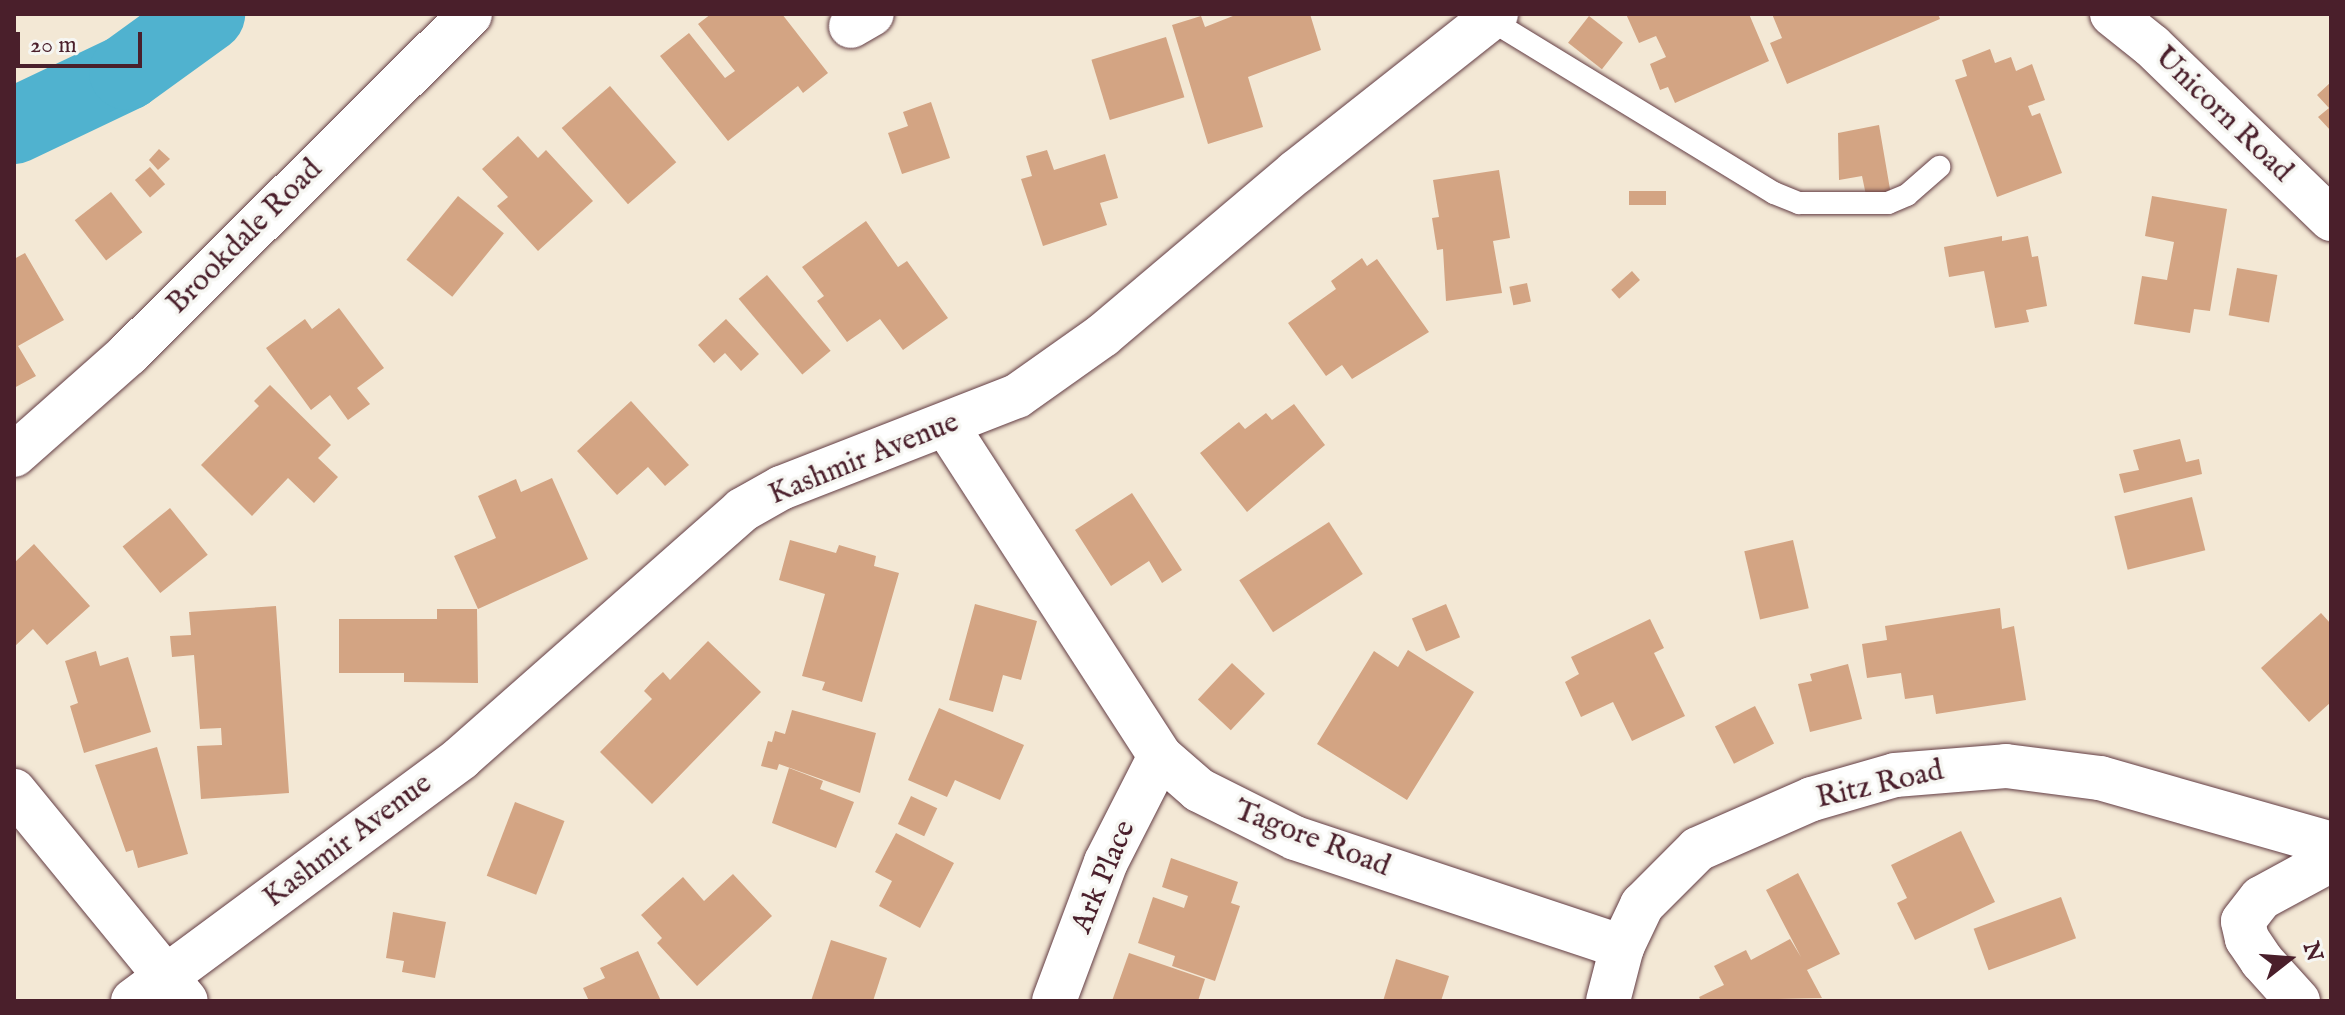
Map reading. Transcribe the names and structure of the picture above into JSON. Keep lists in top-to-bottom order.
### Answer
{
  "streets": {
    "street": [
      "Unicorn Road",
      "Brookdale Road",
      "Kashmir Avenue",
      "Ritz Road",
      "Tagore Road",
      "Ark Place"
    ]
  },
  "crossings": [
    ["Kashmir Avenue", "Tagore Road"],
    ["Ritz Road", "Tagore Road"],
    ["Tagore Road", "Ark Place"]
  ],
  "scale_bar": "20 m",
  "north": "right"
}
